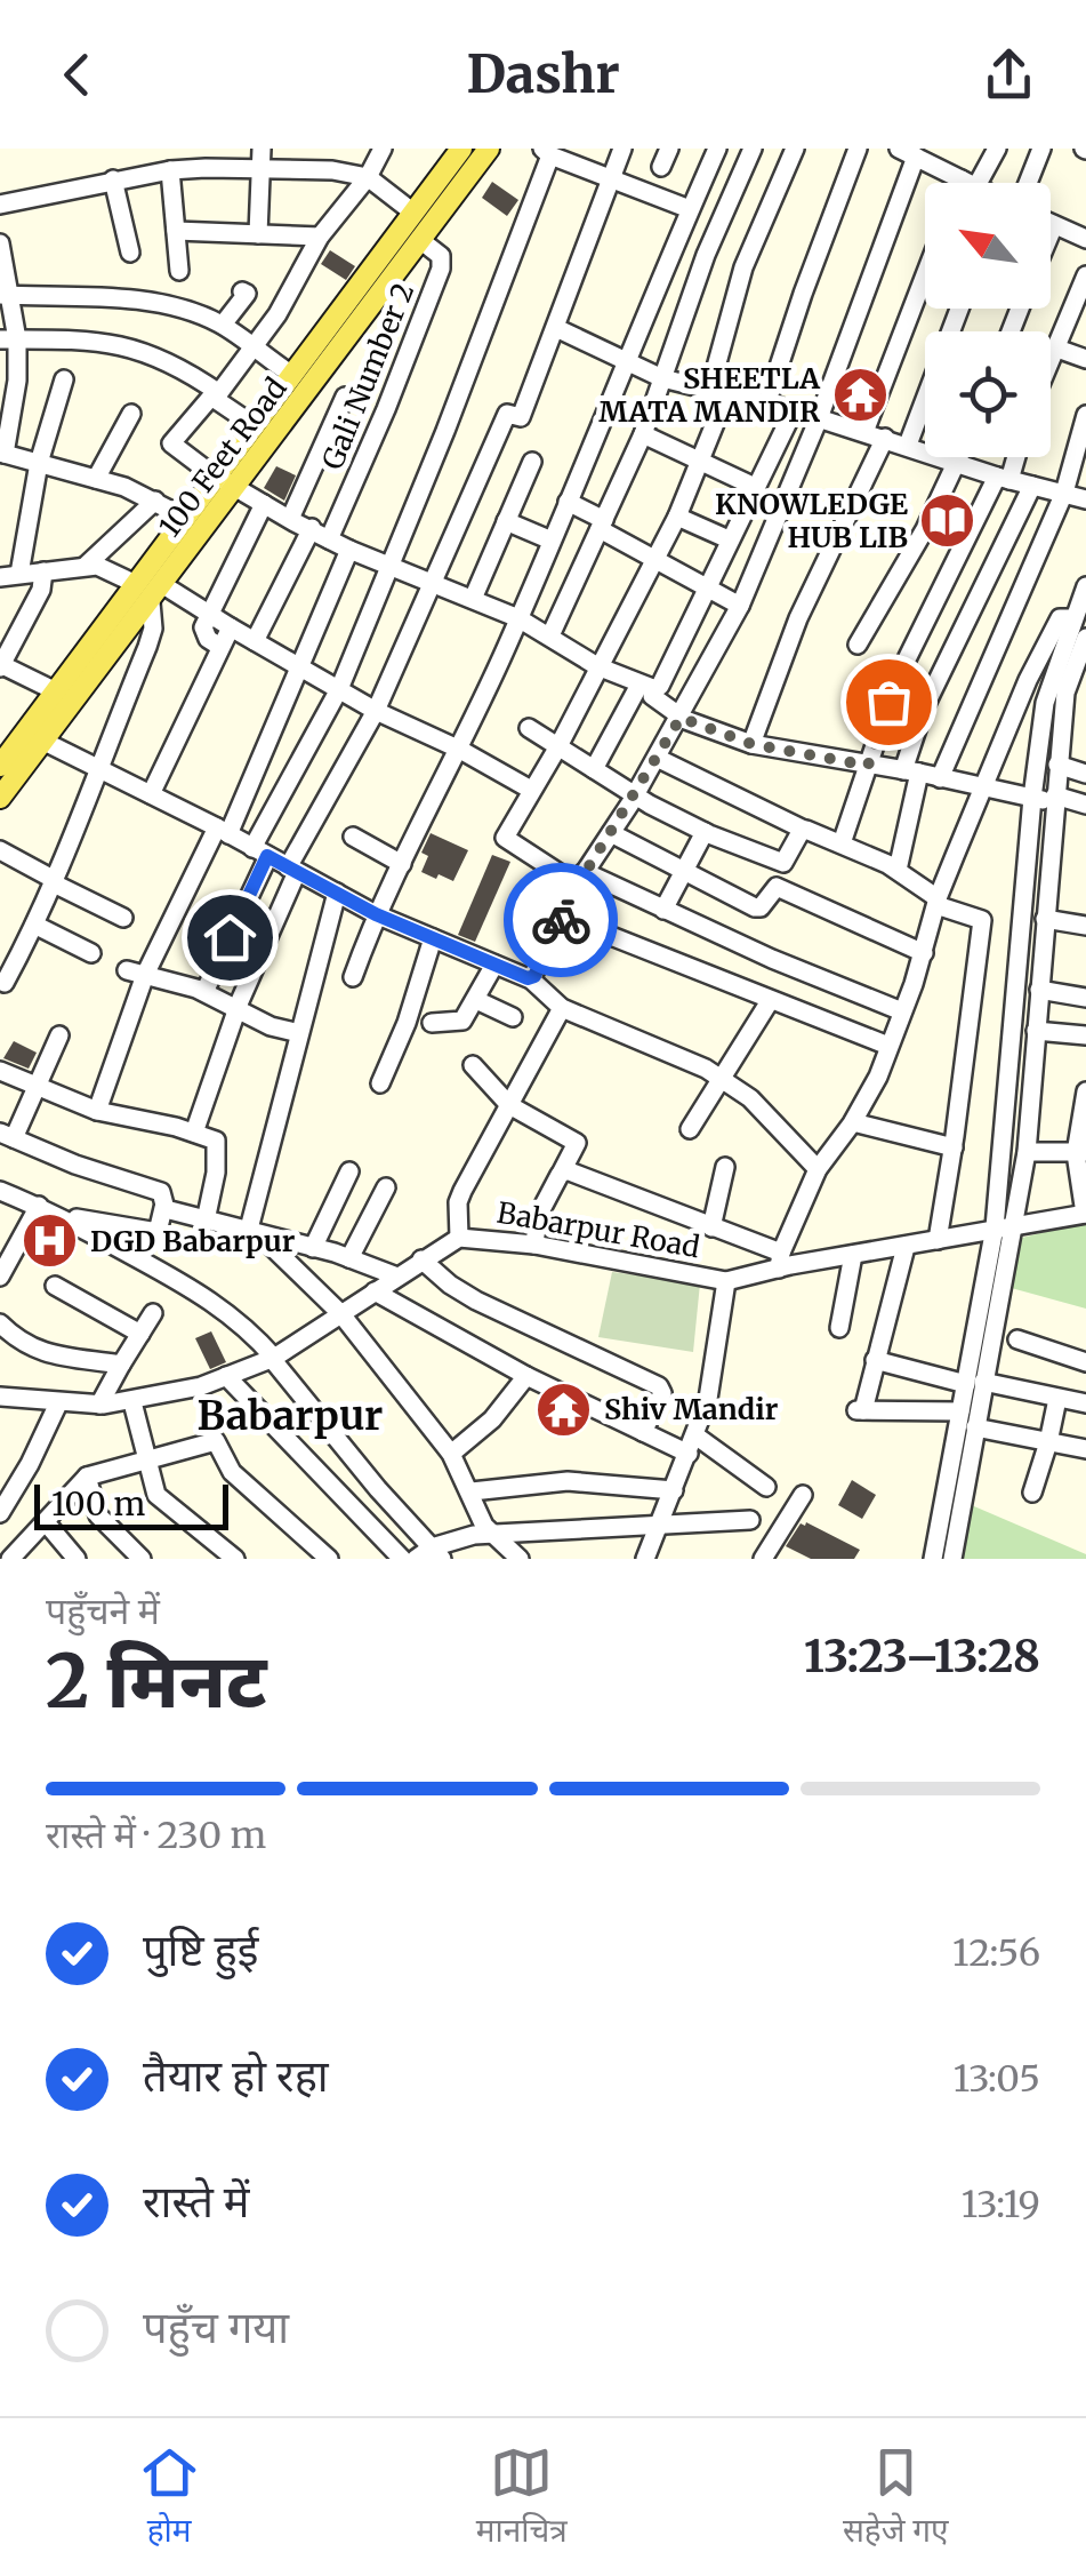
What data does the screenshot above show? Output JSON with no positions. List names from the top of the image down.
{
  "streets": {
    "main road": ["100 Feet Road"],
    "street": ["Gali Number 2", "Babarpur Road"]
  },
  "crossings": [
    ["Gali Number 2", "100 Feet Road"]
  ],
  "districts": ["Babarpur"],
  "places": {
    "temple": ["SHEETLA MATA MANDIR", "Shiv Mandir"],
    "library": ["KNOWLEDGE HUB LIB"],
    "hospital": ["DGD Babarpur"]
  },
  "scale_bar": "100 m",
  "north": "top left",
  "page": {
    "header": "Dashr",
    "scale": "100 m",
    "heading": ["2 मिनट", "पहुँचने में", "13:23–13:28"],
    "bar": "रास्ते में · 230 m",
    "list": [
      ["पुष्टि हुई", "12:56"],
      ["तैयार हो रहा", "13:05"],
      ["रास्ते में", "13:19"],
      "पहुँच गया"
    ],
    "tabs": ["होम", "मानचित्र", "सहेजे गए"]
  }
}
